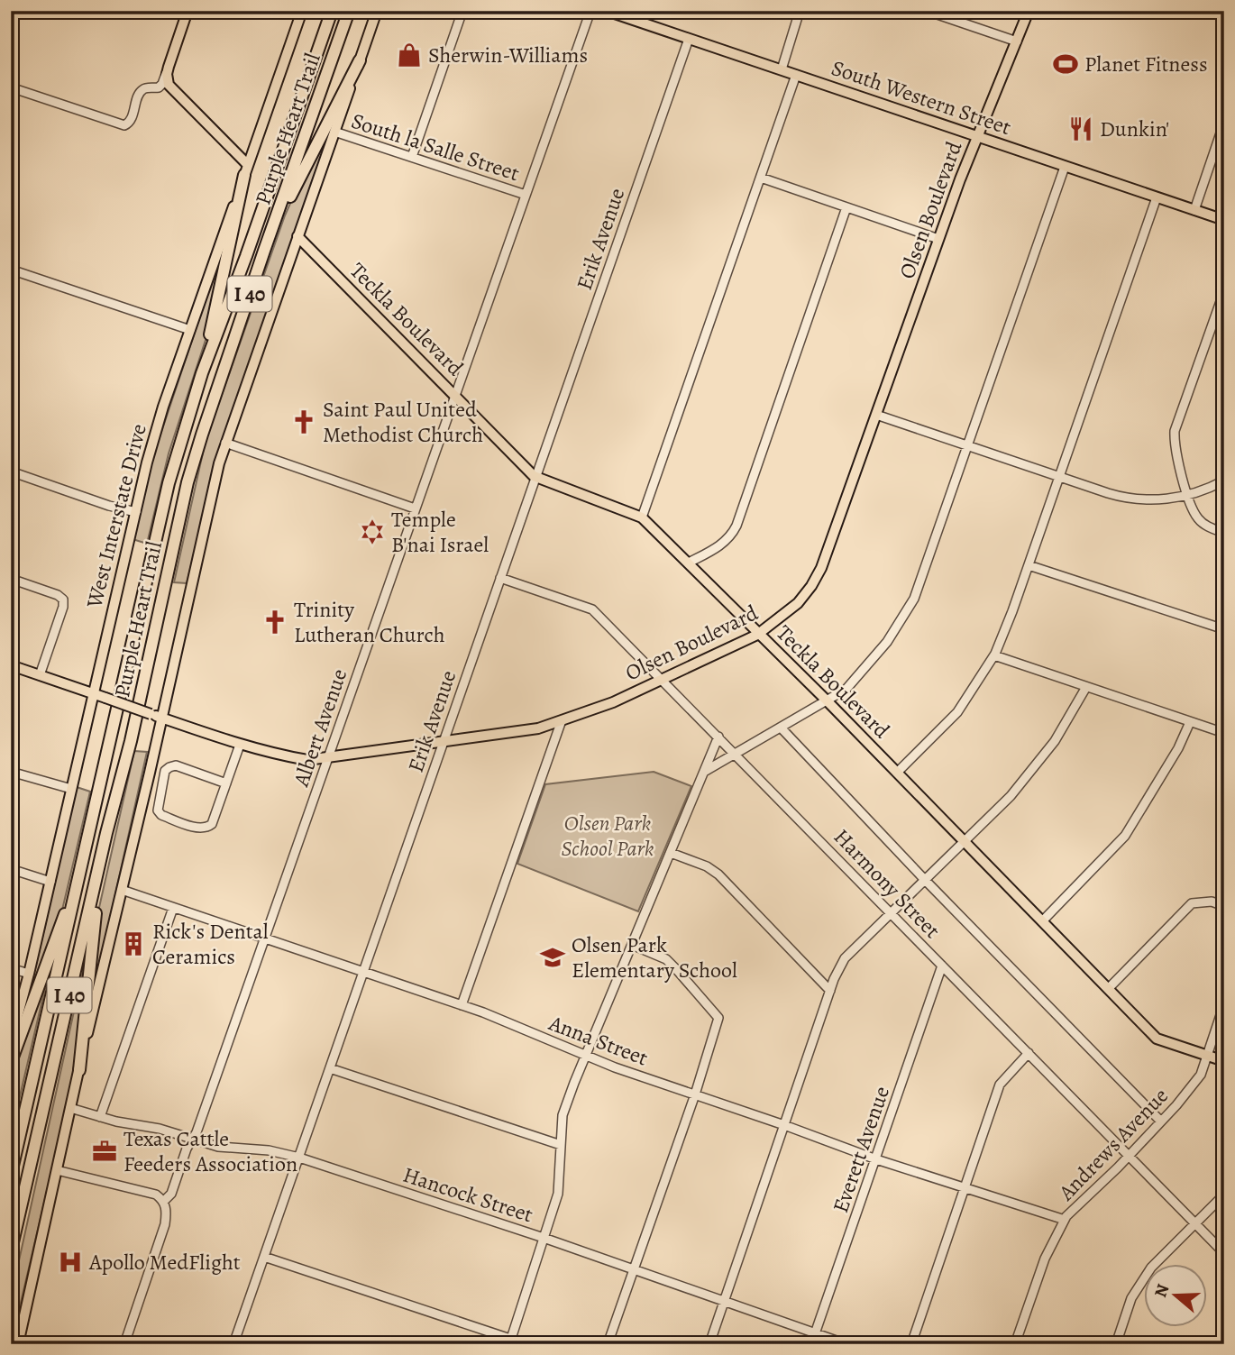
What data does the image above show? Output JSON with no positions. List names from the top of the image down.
{
  "streets": {
    "highway": ["Purple Heart Trail", "I 40"],
    "main road": [
      "South Western Street",
      "Olsen Boulevard",
      "Teckla Boulevard",
      "West Interstate Drive"
    ],
    "street": [
      "South la Salle Street",
      "Erik Avenue",
      "Albert Avenue",
      "Harmony Street",
      "Anna Street",
      "Andrews Avenue",
      "Everett Avenue",
      "Hancock Street"
    ]
  },
  "crossings": [
    ["South Western Street", "Olsen Boulevard"],
    ["South Western Street", "Erik Avenue"],
    ["South la Salle Street", "Albert Avenue"],
    ["Olsen Boulevard", "Erik Avenue"],
    ["Olsen Boulevard", "Teckla Boulevard"],
    ["Olsen Boulevard", "West Interstate Drive"],
    ["Olsen Boulevard", "Albert Avenue"],
    ["Olsen Boulevard", "Harmony Street"],
    ["Erik Avenue", "Teckla Boulevard"],
    ["Erik Avenue", "Harmony Street"],
    ["Erik Avenue", "Anna Street"],
    ["Erik Avenue", "Hancock Street"],
    ["Teckla Boulevard", "Albert Avenue"],
    ["Teckla Boulevard", "Andrews Avenue"],
    ["Albert Avenue", "Anna Street"],
    ["Albert Avenue", "Hancock Street"],
    ["Harmony Street", "Andrews Avenue"],
    ["Harmony Street", "Everett Avenue"],
    ["Anna Street", "Andrews Avenue"],
    ["Anna Street", "Everett Avenue"],
    ["Everett Avenue", "Hancock Street"]
  ],
  "parks": ["Olsen Park School Park"],
  "places": {
    "shop": ["Sherwin-Williams"],
    "sports": ["Planet Fitness"],
    "restaurant": ["Dunkin'"],
    "church": ["Saint Paul United Methodist Church", "Trinity Lutheran Church"],
    "synagogue": ["Temple B'nai Israel"],
    "building": ["Rick's Dental Ceramics"],
    "school or university": ["Olsen Park Elementary School"],
    "office": ["Texas Cattle Feeders Association"],
    "hospital": ["Apollo MedFlight"]
  },
  "north": "left"
}
